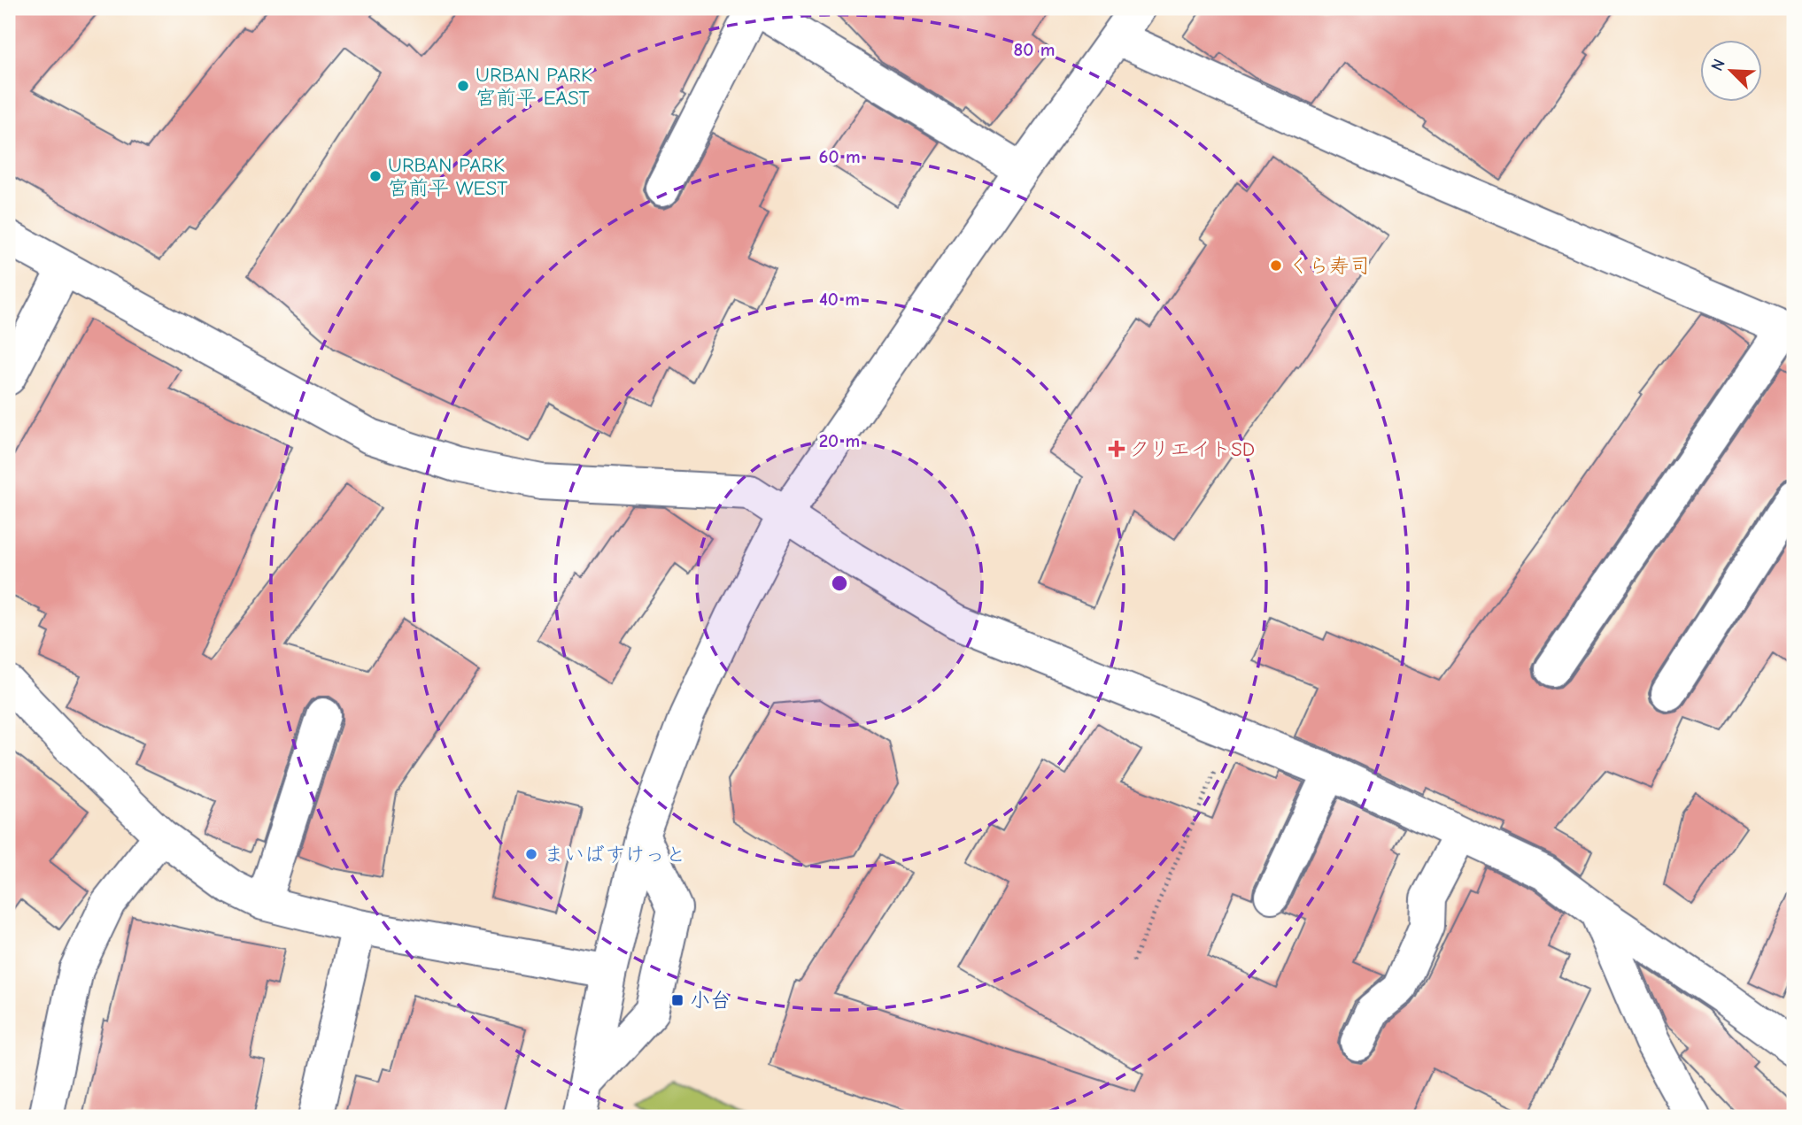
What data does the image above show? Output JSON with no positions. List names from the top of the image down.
{
  "places": {
    "other": [
      "URBAN PARK 宮前平 EAST",
      "URBAN PARK 宮前平 WEST",
      "くら寿司",
      "まいばすけっと"
    ],
    "health": ["クリエイトSD"],
    "transit": ["小台"]
  },
  "north": "top left",
  "rings": [
    "80 m",
    "60 m",
    "40 m",
    "20 m"
  ]
}
